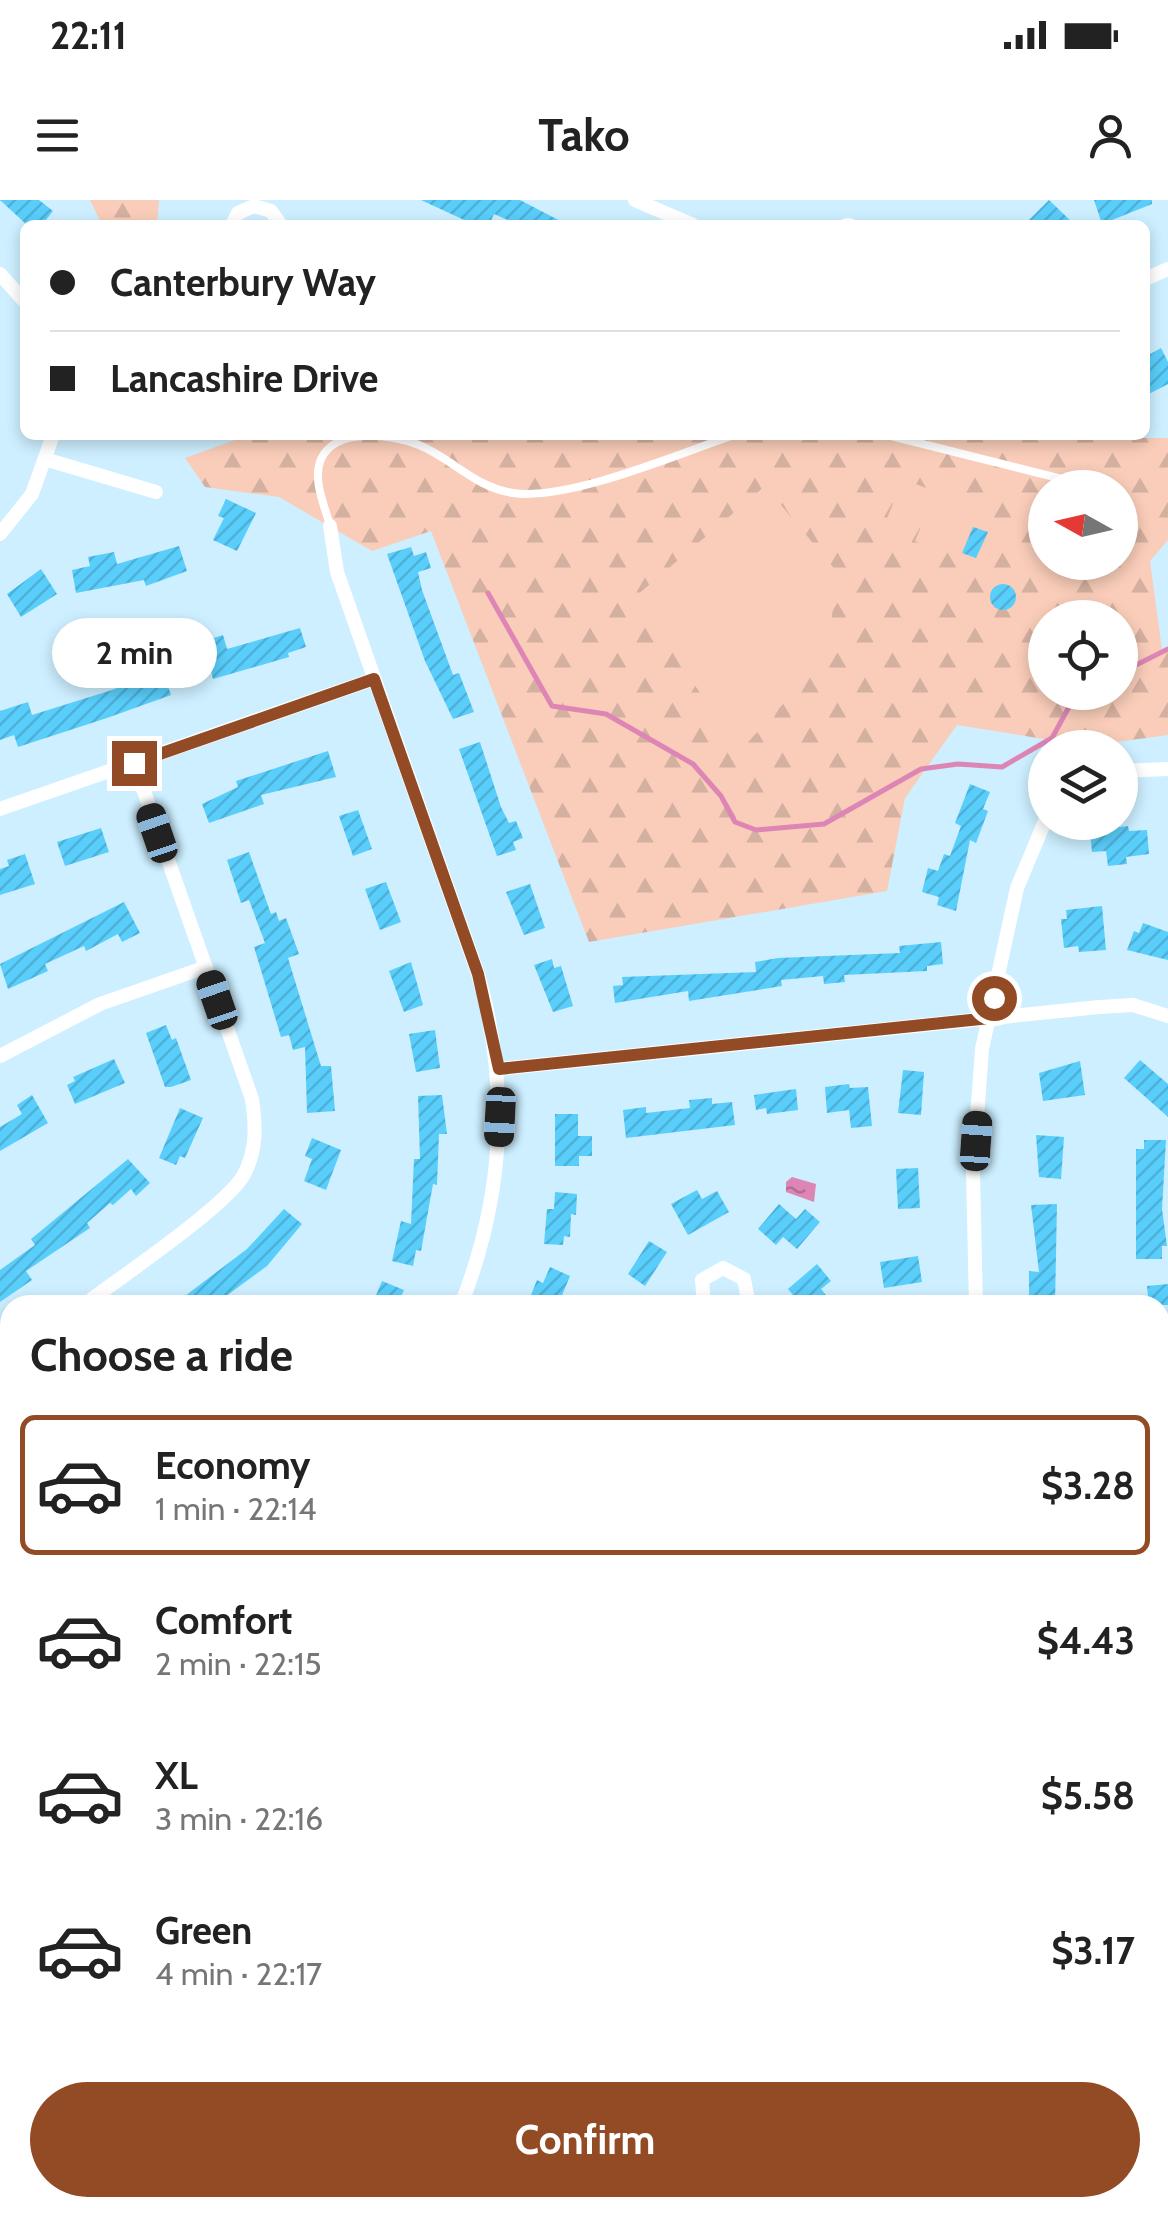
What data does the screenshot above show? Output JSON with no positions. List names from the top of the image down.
{
  "north": "left",
  "page": {
    "status": "22:11",
    "header": "Tako",
    "banner": ["Canterbury Way", "Lancashire Drive"],
    "bubble": "2 min",
    "heading": "Choose a ride",
    "list": [
      {
        "name": "Economy",
        "note": "1 min · 22:14",
        "value": "$3.28"
      },
      {
        "name": "Comfort",
        "note": "2 min · 22:15",
        "value": "$4.43"
      },
      {
        "name": "XL",
        "note": "3 min · 22:16",
        "value": "$5.58"
      },
      {
        "name": "Green",
        "note": "4 min · 22:17",
        "value": "$3.17"
      }
    ],
    "buttons": "Confirm"
  }
}
